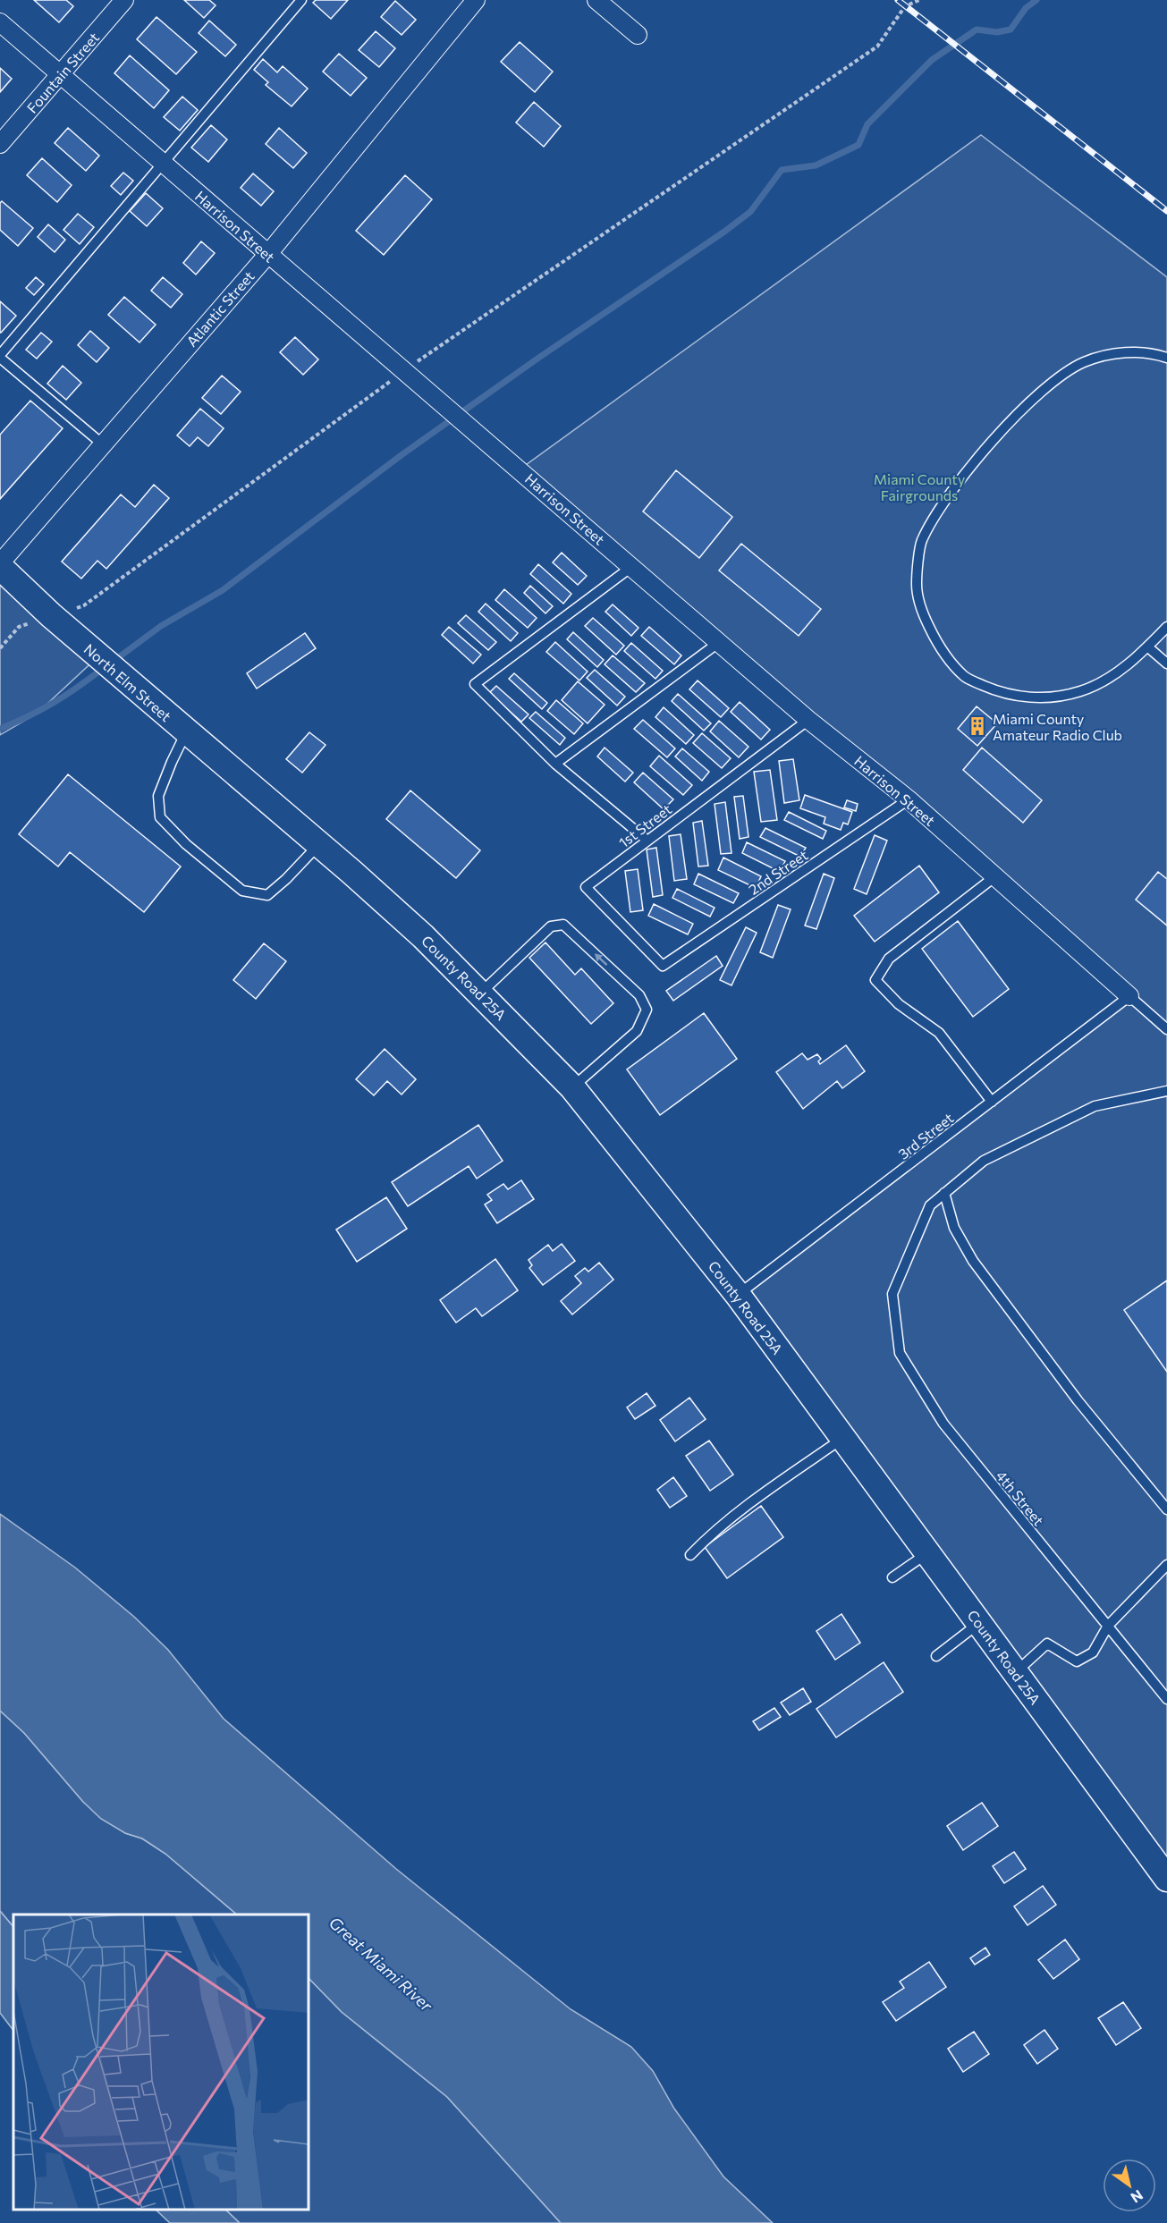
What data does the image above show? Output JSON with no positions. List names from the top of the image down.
{
  "streets": {
    "main road": ["North Elm Street", "County Road 25A"],
    "street": ["Fountain Street", "Harrison Street", "Atlantic Street"],
    "lane": [
      "1st Street",
      "2nd Street",
      "3rd Street",
      "4th Street"
    ]
  },
  "crossings": [
    ["Fountain Street", "Harrison Street"],
    ["Harrison Street", "Atlantic Street"],
    ["Harrison Street", "1st Street"],
    ["Harrison Street", "2nd Street"],
    ["Harrison Street", "3rd Street"],
    ["Atlantic Street", "North Elm Street"],
    ["North Elm Street", "County Road 25A"],
    ["1st Street", "2nd Street"],
    ["County Road 25A", "3rd Street"]
  ],
  "water": ["Great Miami River"],
  "parks": ["Miami County Fairgrounds"],
  "places": {
    "building": ["Miami County Amateur Radio Club"]
  },
  "north": "bottom right"
}
